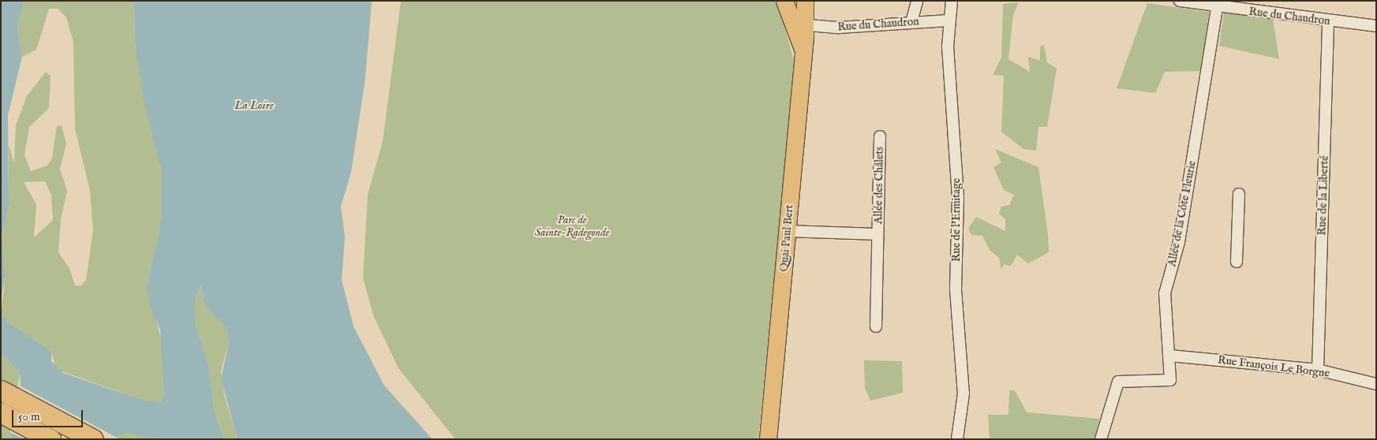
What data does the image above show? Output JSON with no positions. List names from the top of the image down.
{
  "streets": {
    "main road": ["Quai Paul Bert"],
    "street": [
      "Rue du Chaudron",
      "Allée des Châlets",
      "Rue de la Liberté",
      "Allée de la Côte Fleurie",
      "Rue de l'Ermitage",
      "Rue François Le Borgne"
    ]
  },
  "crossings": [
    ["Rue du Chaudron", "Rue de la Liberté"],
    ["Rue du Chaudron", "Allée de la Côte Fleurie"],
    ["Rue du Chaudron", "Rue de l'Ermitage"],
    ["Rue du Chaudron", "Quai Paul Bert"],
    ["Allée des Châlets", "Quai Paul Bert"],
    ["Rue de la Liberté", "Rue François Le Borgne"],
    ["Allée de la Côte Fleurie", "Rue François Le Borgne"]
  ],
  "water": ["La Loire"],
  "parks": ["Parc de Sainte-Radegonde"],
  "scale_bar": "50 m"
}
